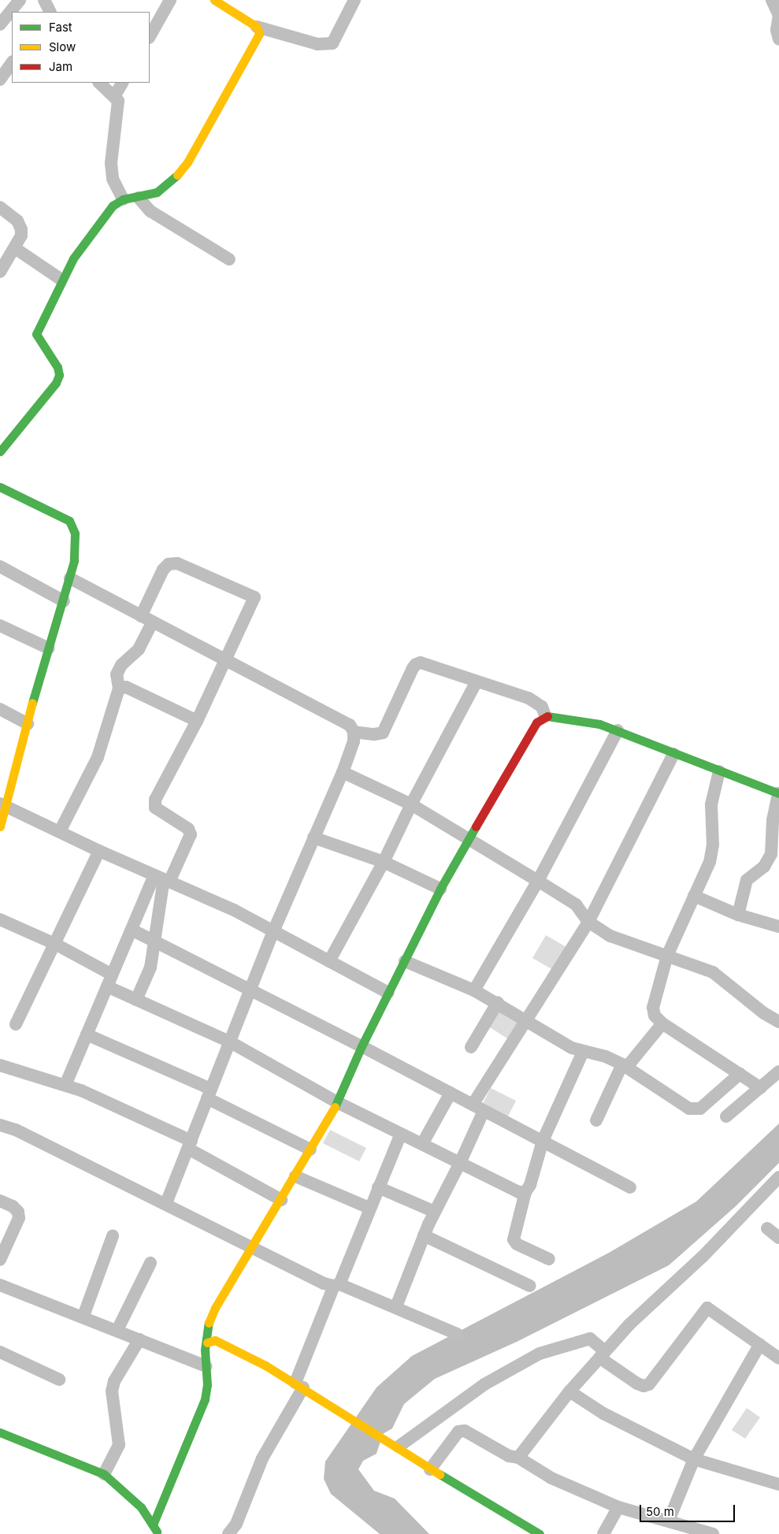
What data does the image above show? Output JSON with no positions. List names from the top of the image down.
{
  "legend": ["Fast", "Slow", "Jam"],
  "scale_bar": "50 m"
}
